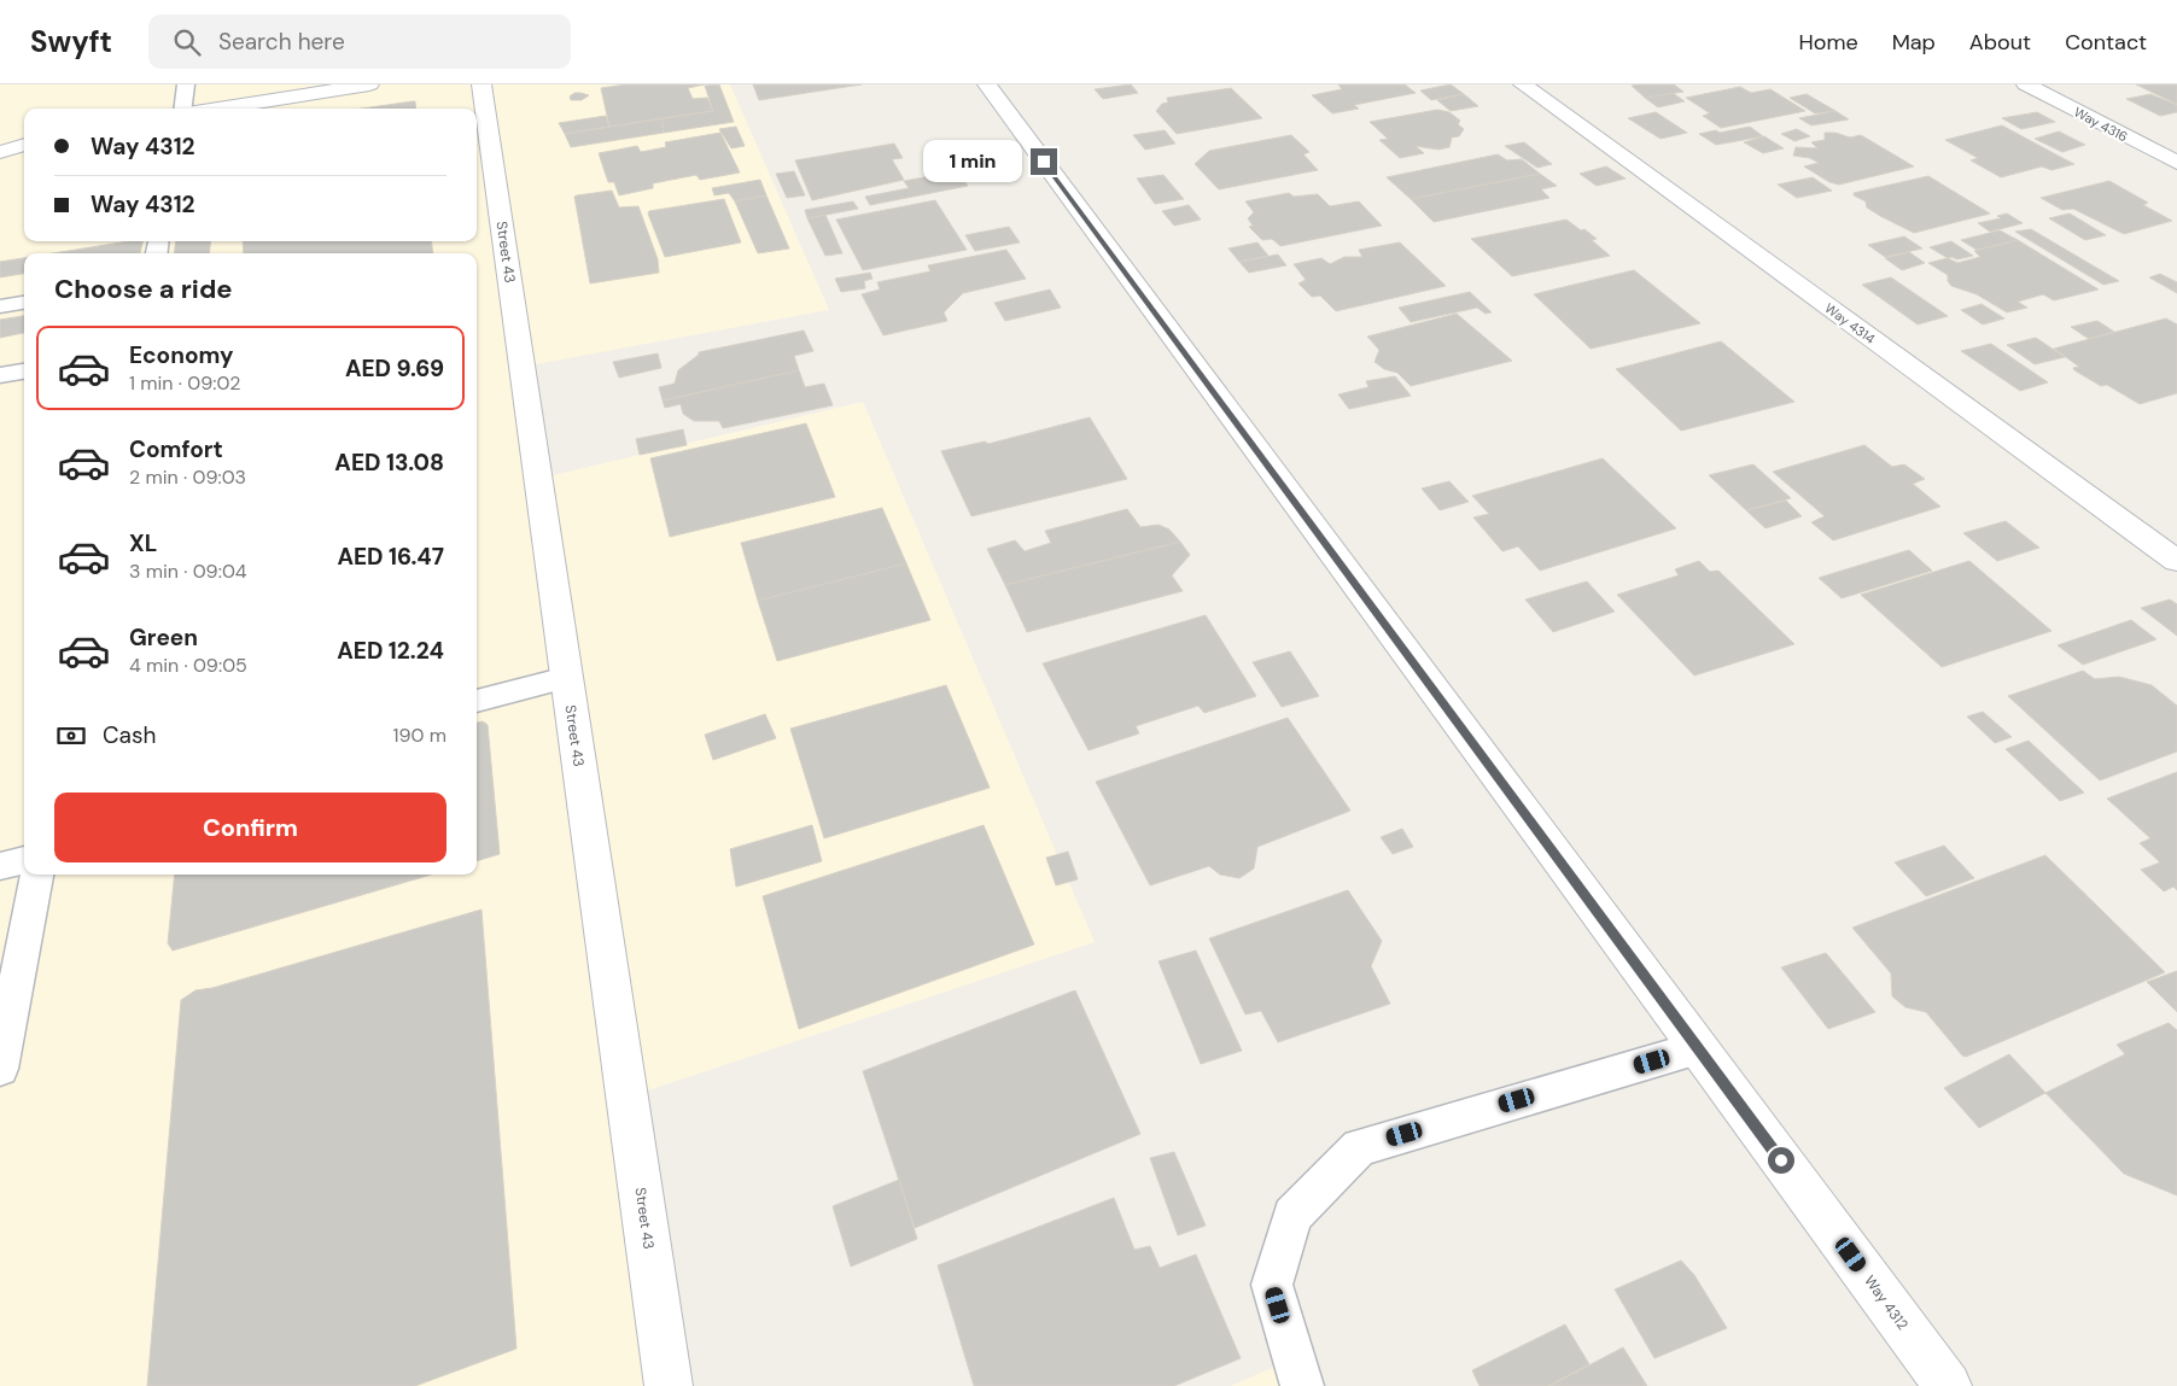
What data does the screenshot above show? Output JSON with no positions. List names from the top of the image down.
{
  "streets": {
    "street": [
      "Way 4316",
      "Street 43",
      "Way 4314",
      "Way 4312"
    ]
  },
  "page": {
    "header": "Swyft",
    "search": "Search here",
    "nav": [
      "Home",
      "Map",
      "About",
      "Contact"
    ],
    "banner": ["Way 4312", "Way 4312"],
    "bubble": "1 min",
    "heading": "Choose a ride",
    "list": [
      {
        "name": "Economy",
        "note": "1 min · 09:02",
        "value": "AED 9.69"
      },
      {
        "name": "Comfort",
        "note": "2 min · 09:03",
        "value": "AED 13.08"
      },
      {
        "name": "XL",
        "note": "3 min · 09:04",
        "value": "AED 16.47"
      },
      {
        "name": "Green",
        "note": "4 min · 09:05",
        "value": "AED 12.24"
      }
    ],
    "pay": ["Cash", "190 m"],
    "buttons": "Confirm"
  }
}
